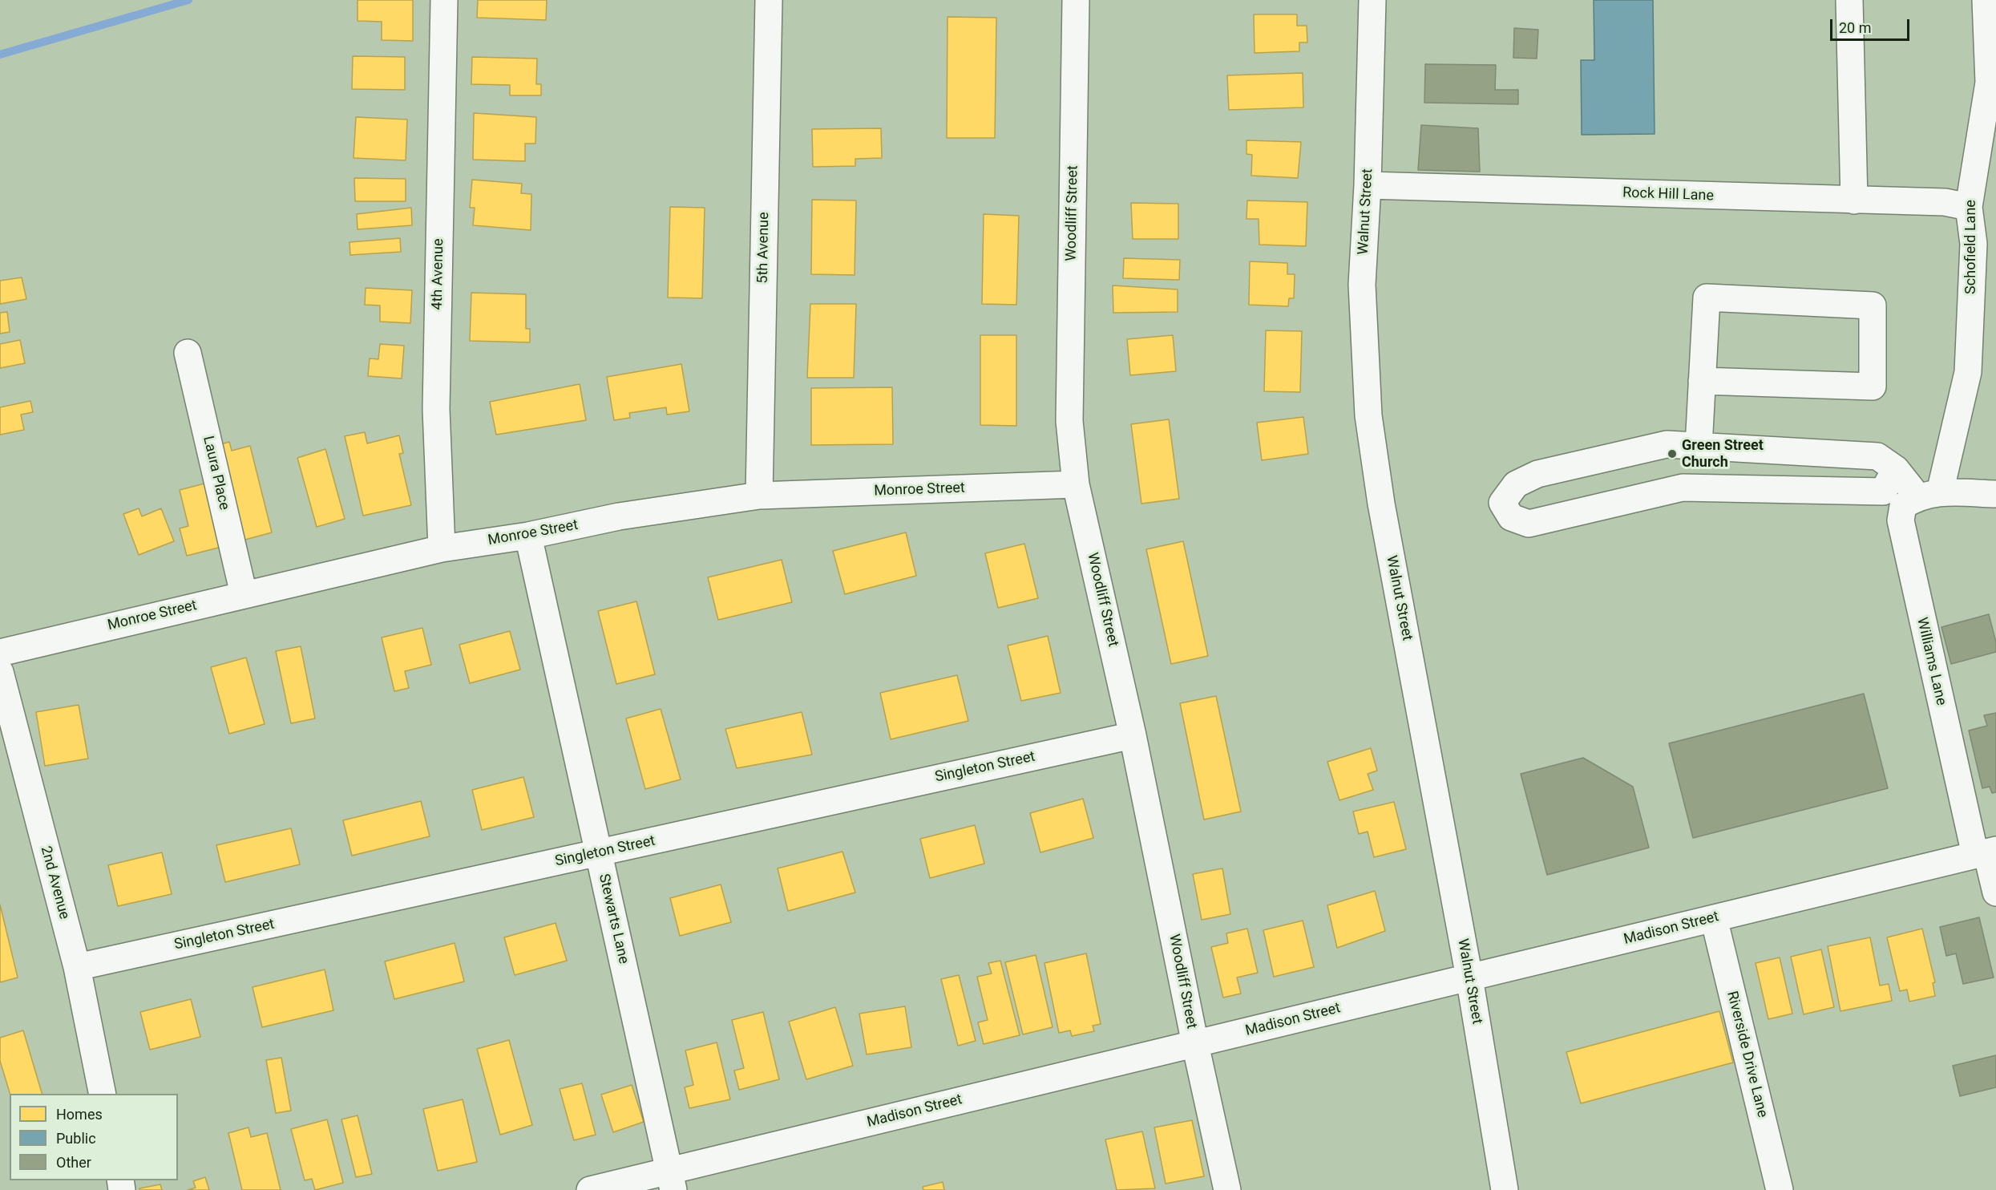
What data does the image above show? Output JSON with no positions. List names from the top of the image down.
{
  "streets": {
    "street": [
      "Rock Hill Lane",
      "Walnut Street",
      "Woodliff Street",
      "Schofield Lane",
      "5th Avenue",
      "4th Avenue",
      "Laura Place",
      "Monroe Street",
      "Williams Lane",
      "Singleton Street",
      "2nd Avenue",
      "Stewarts Lane",
      "Madison Street",
      "Riverside Drive Lane"
    ]
  },
  "crossings": [
    ["Rock Hill Lane", "Walnut Street"],
    ["Rock Hill Lane", "Schofield Lane"],
    ["Walnut Street", "Madison Street"],
    ["Woodliff Street", "Monroe Street"],
    ["Woodliff Street", "Singleton Street"],
    ["Woodliff Street", "Madison Street"],
    ["Schofield Lane", "Williams Lane"],
    ["5th Avenue", "Monroe Street"],
    ["4th Avenue", "Monroe Street"],
    ["Laura Place", "Monroe Street"],
    ["Monroe Street", "Stewarts Lane"],
    ["Williams Lane", "Madison Street"],
    ["Singleton Street", "2nd Avenue"],
    ["Singleton Street", "Stewarts Lane"],
    ["Stewarts Lane", "Madison Street"],
    ["Madison Street", "Riverside Drive Lane"]
  ],
  "places": ["Green Street Church"],
  "legend": ["Homes", "Public", "Other"],
  "scale_bar": "20 m"
}
